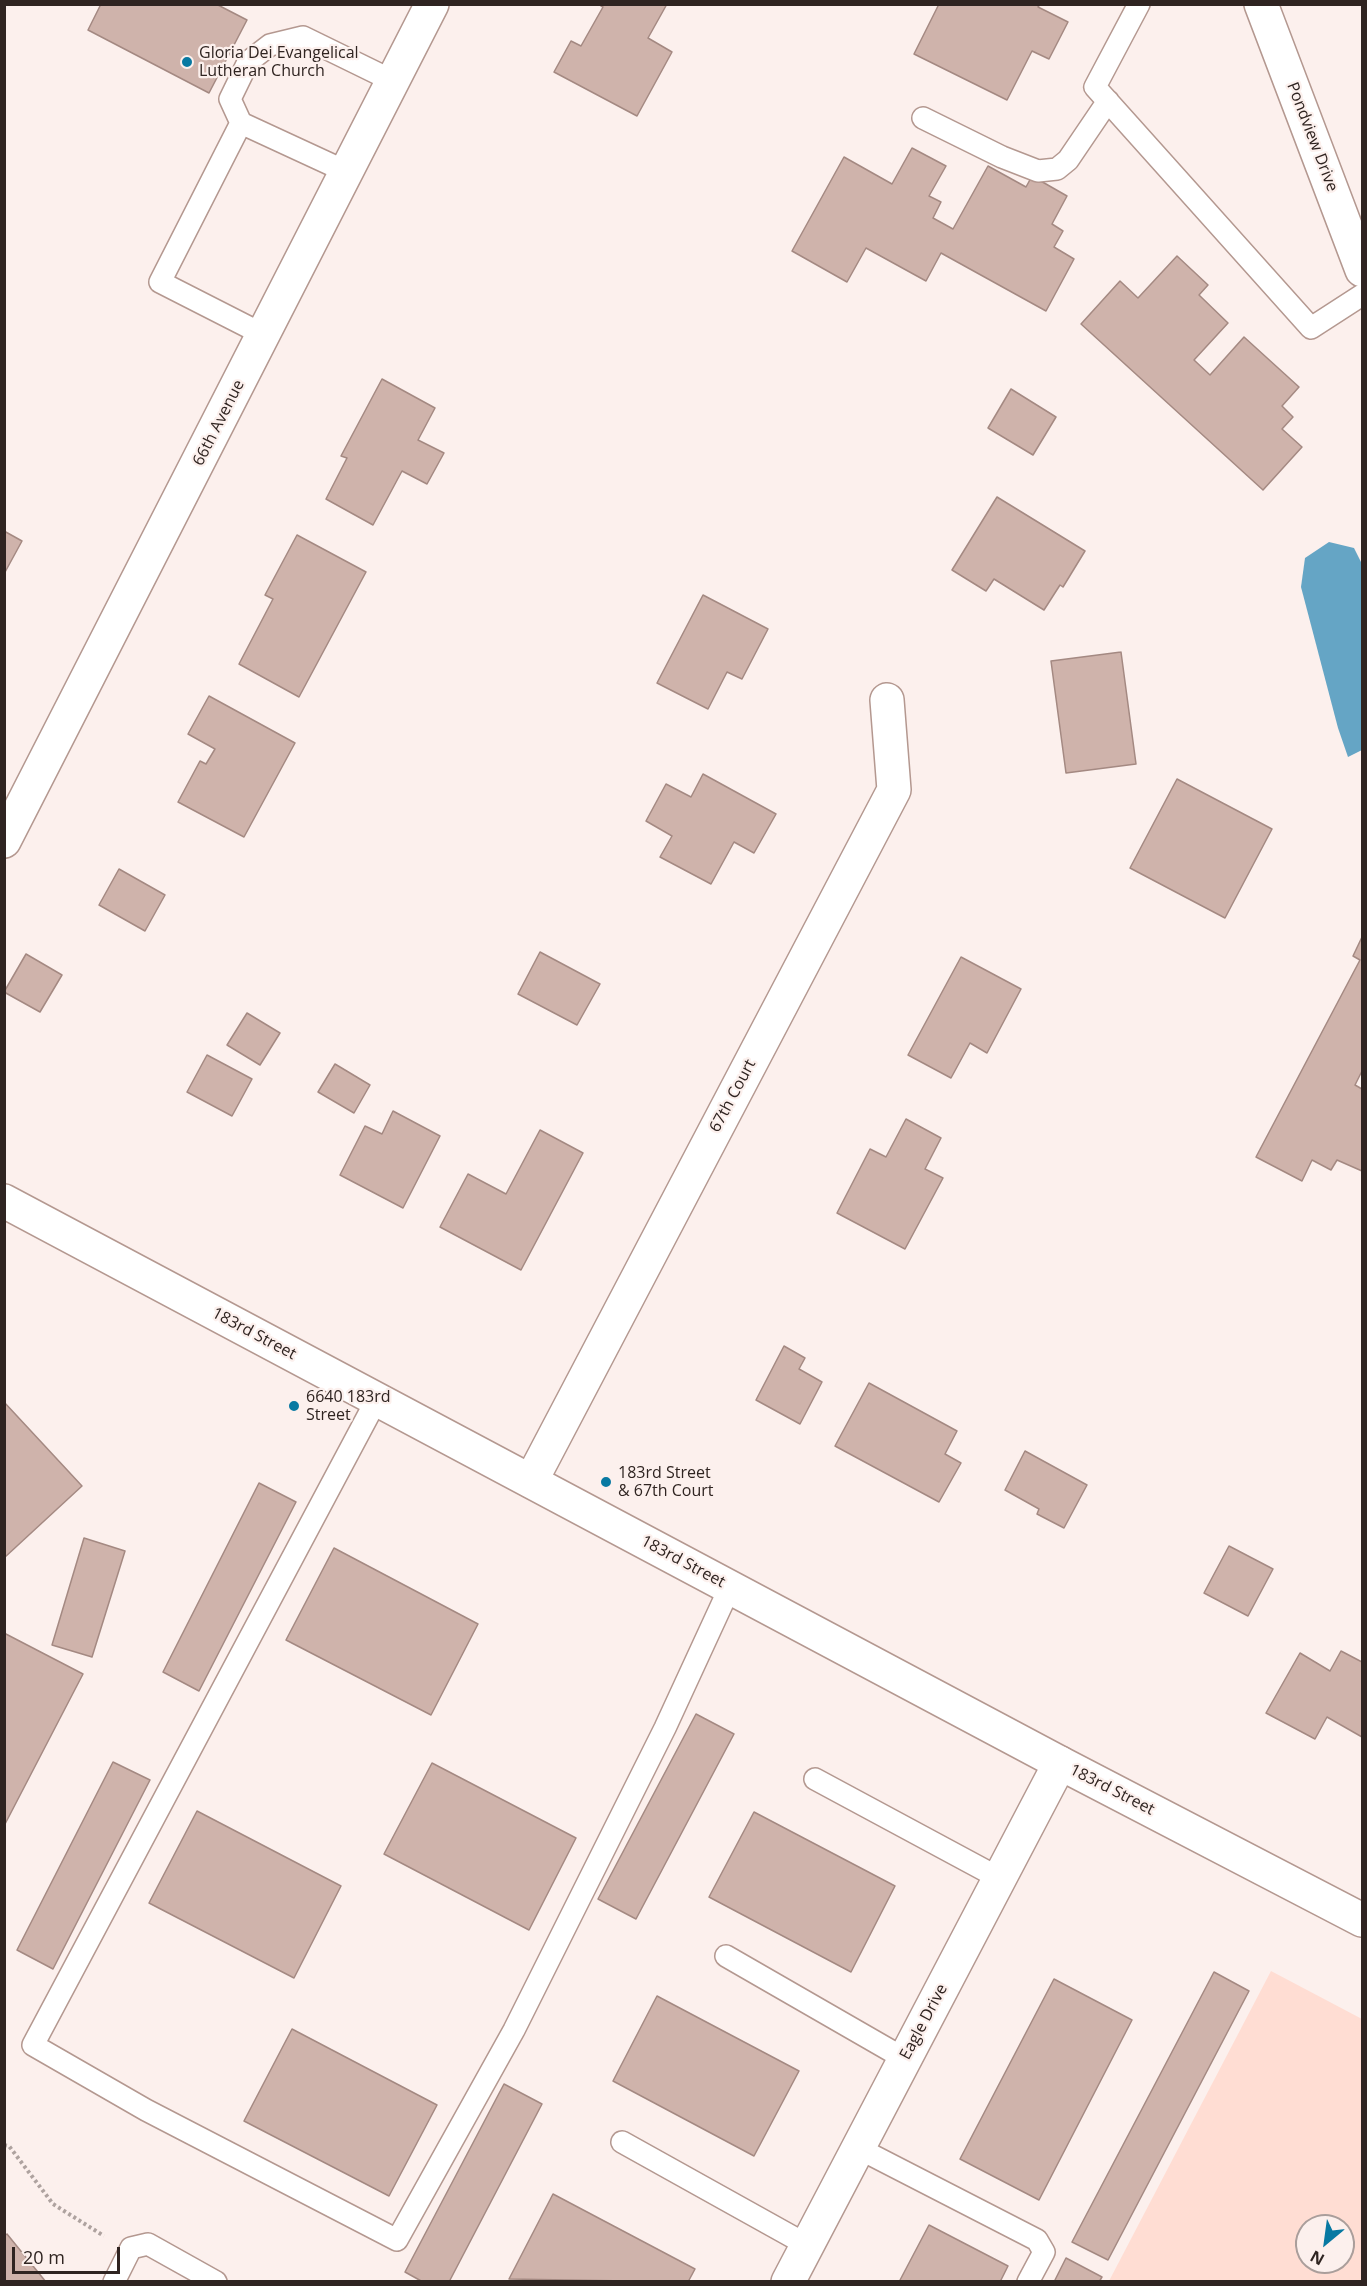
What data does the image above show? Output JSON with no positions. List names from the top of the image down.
{
  "streets": {
    "street": [
      "Pondview Drive",
      "66th Avenue",
      "67th Court",
      "183rd Street",
      "Eagle Drive"
    ]
  },
  "crossings": [
    ["67th Court", "183rd Street"],
    ["183rd Street", "Eagle Drive"]
  ],
  "places": ["Gloria Dei Evangelical Lutheran Church", "6640 183rd Street", "183rd Street & 67th Court"],
  "scale_bar": "20 m",
  "north": "bottom left"
}
